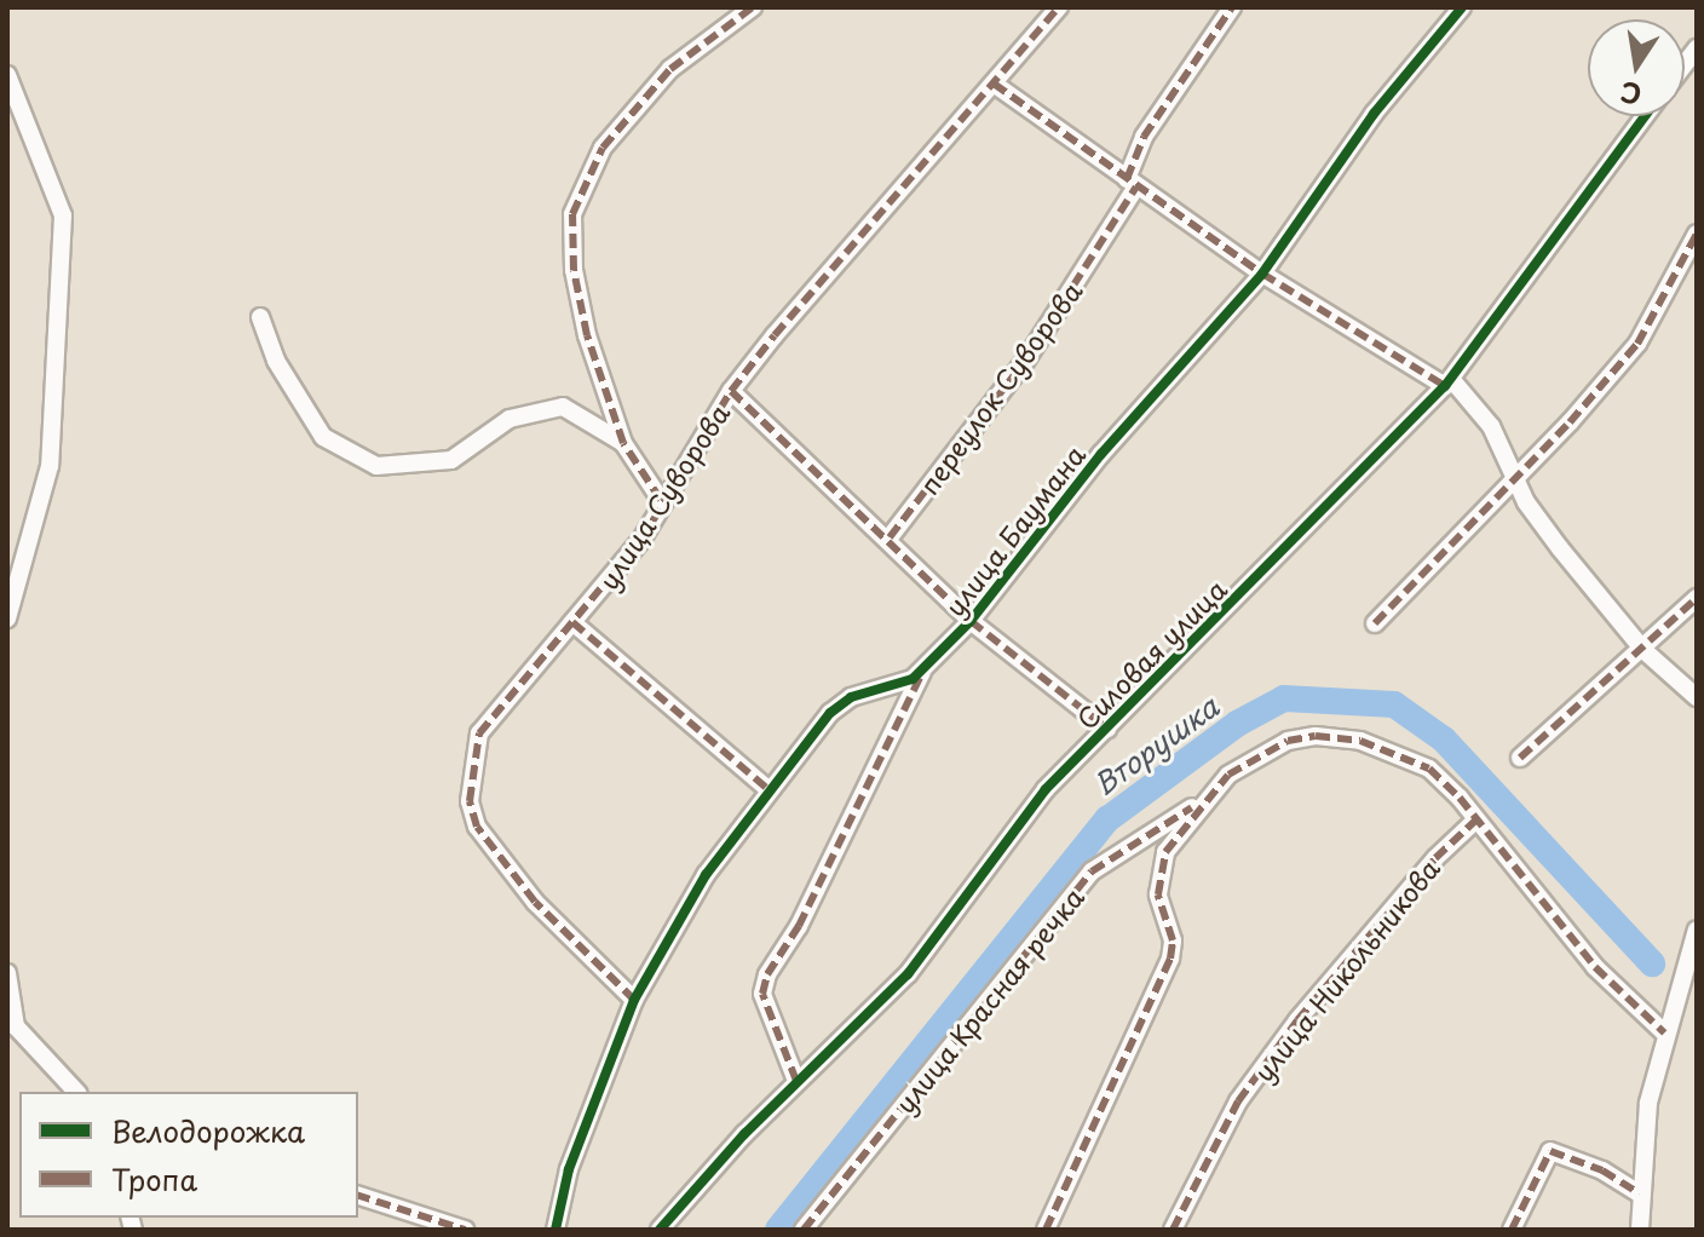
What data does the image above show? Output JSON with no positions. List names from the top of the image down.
{
  "streets": {
    "street": [
      "переулок Суворова",
      "улица Суворова",
      "улица Баумана",
      "Силовая улица",
      "улица Никольникова",
      "улица Красная речка"
    ]
  },
  "crossings": [
    ["улица Суворова", "улица Баумана"],
    ["улица Баумана", "Силовая улица"]
  ],
  "water": ["Вторушка"],
  "legend": ["Велодорожка", "Тропа"],
  "north": "bottom"
}
